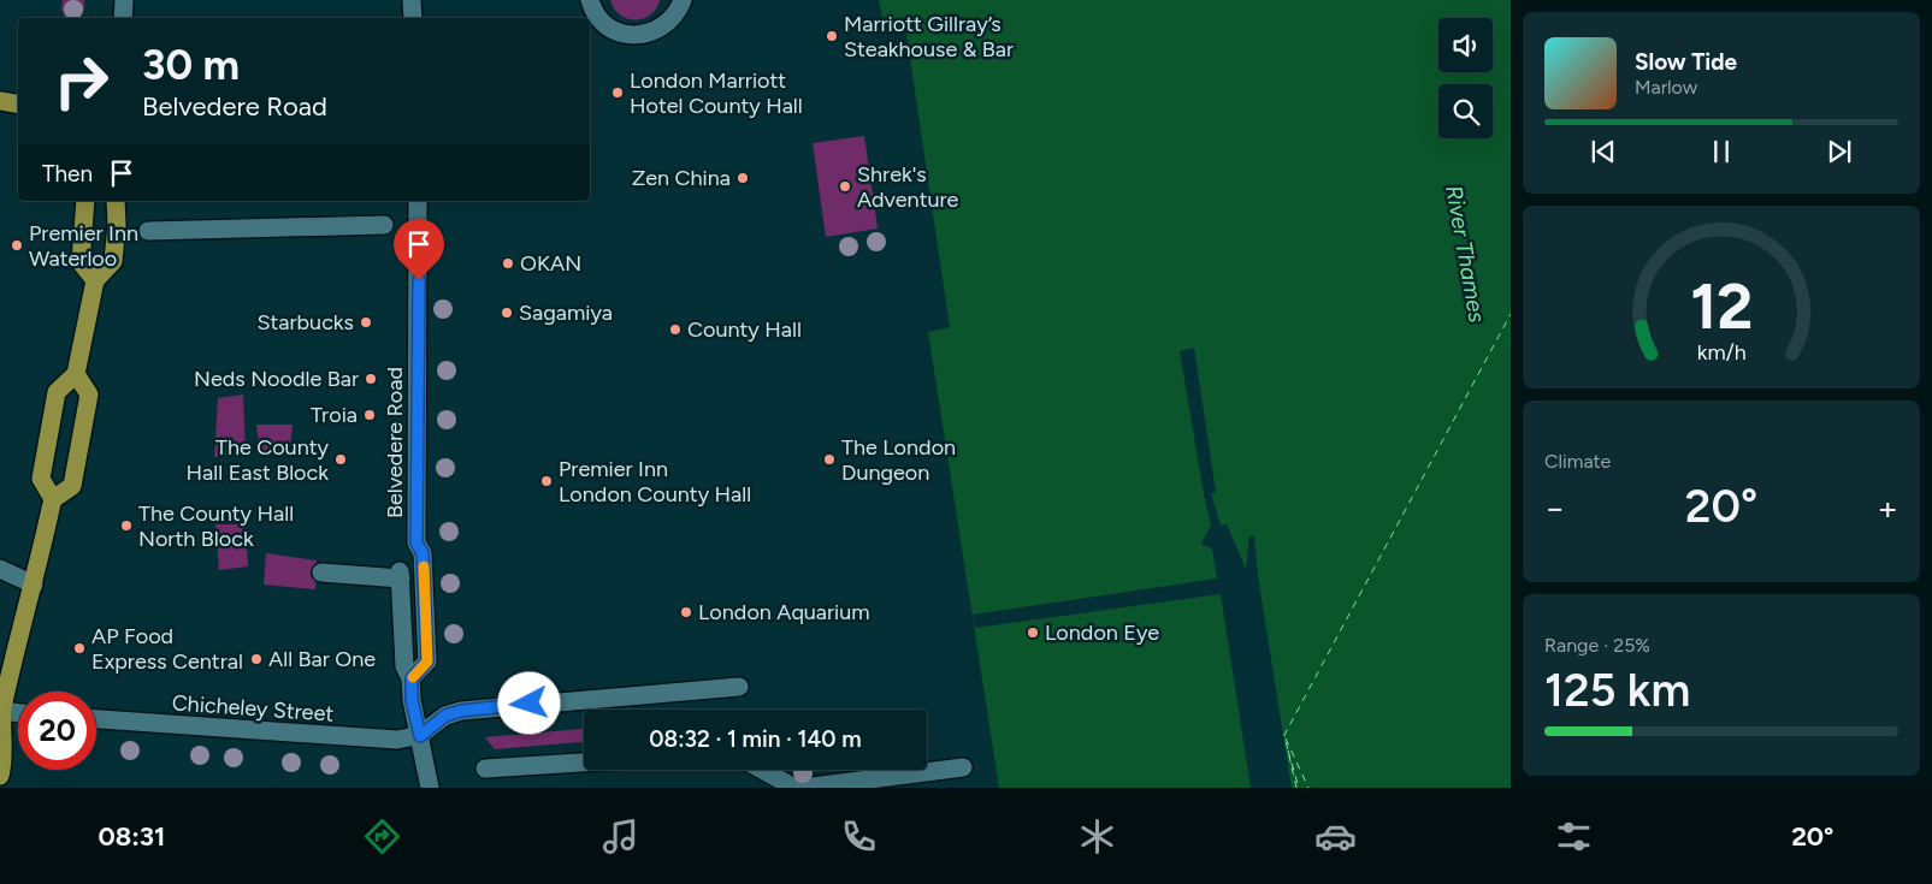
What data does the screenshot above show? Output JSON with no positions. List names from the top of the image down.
{
  "streets": {
    "street": ["Belvedere Road", "Chicheley Street"]
  },
  "water": ["River Thames"],
  "places": [
    "Marriott Gillray’s Steakhouse & Bar",
    "London Marriott Hotel County Hall",
    "Zen China",
    "Shrek's Adventure",
    "Premier Inn Waterloo",
    "OKAN",
    "Sagamiya",
    "Starbucks",
    "County Hall",
    "Neds Noodle Bar",
    "Troia",
    "The County Hall East Block",
    "The London Dungeon",
    "Premier Inn London County Hall",
    "The County Hall North Block",
    "London Aquarium",
    "London Eye",
    "AP Food Express Central",
    "All Bar One"
  ],
  "page": {
    "turn": ["30 m", "Belvedere Road"],
    "song": ["Slow Tide", "Marlow"],
    "then": "Then",
    "tile": [
      "Climate",
      ["Range · 25%", "125 km"]
    ],
    "heat": ["−", "20°", "+"],
    "limit": "20",
    "trip": "08:32 · 1 min · 140 m",
    "tabs": ["08:31", "20°"],
    "gauge": ["12", "km/h"]
  }
}
